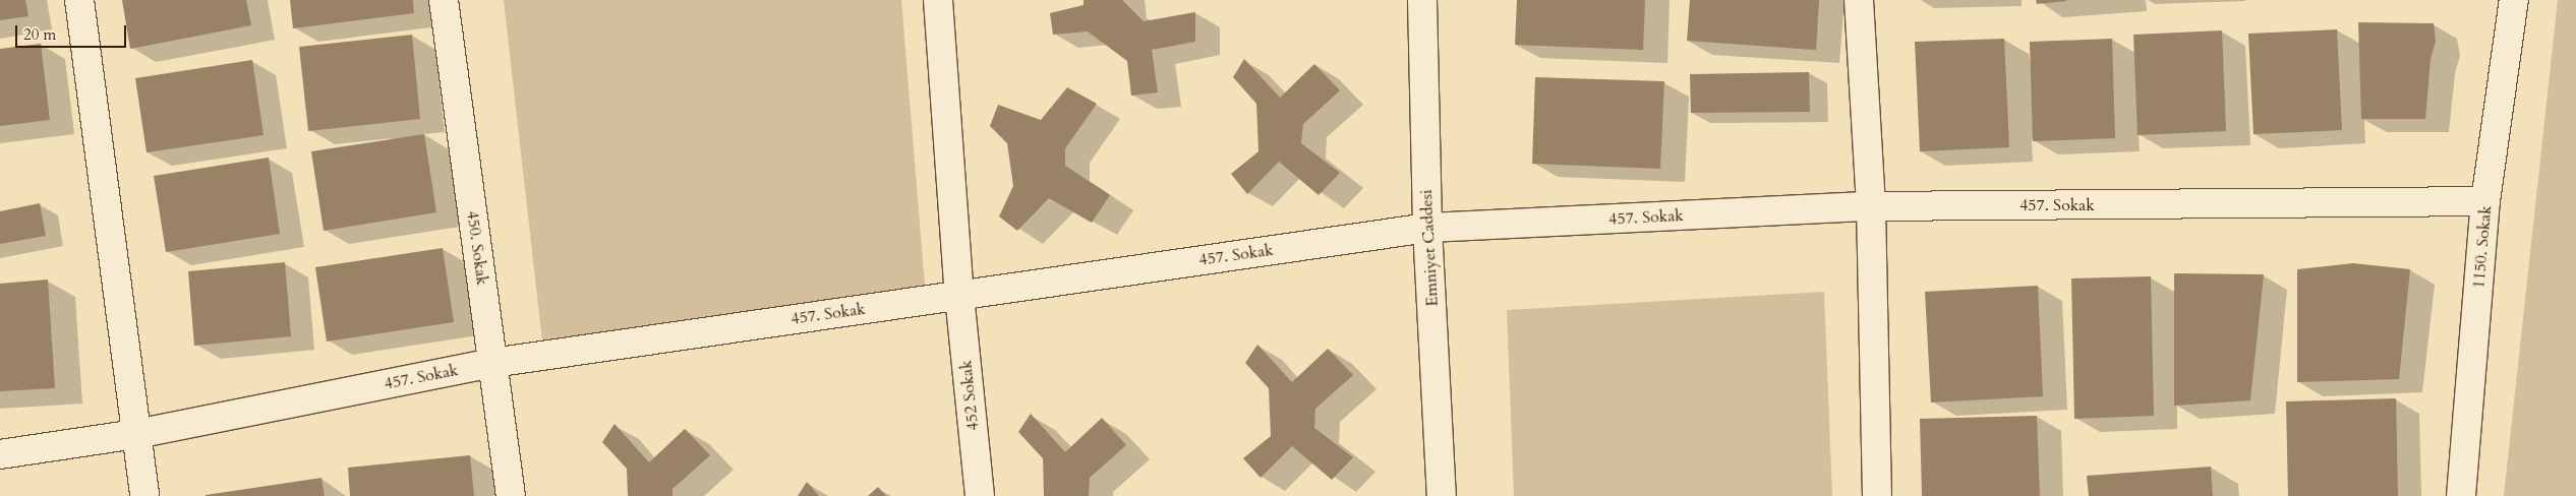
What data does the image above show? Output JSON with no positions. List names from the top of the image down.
{
  "streets": {
    "street": [
      "457. Sokak",
      "1150. Sokak",
      "450. Sokak",
      "Emniyet Caddesi",
      "452 Sokak"
    ]
  },
  "crossings": [
    ["457. Sokak", "1150. Sokak"],
    ["457. Sokak", "450. Sokak"],
    ["457. Sokak", "Emniyet Caddesi"],
    ["457. Sokak", "452 Sokak"]
  ],
  "scale_bar": "20 m"
}
